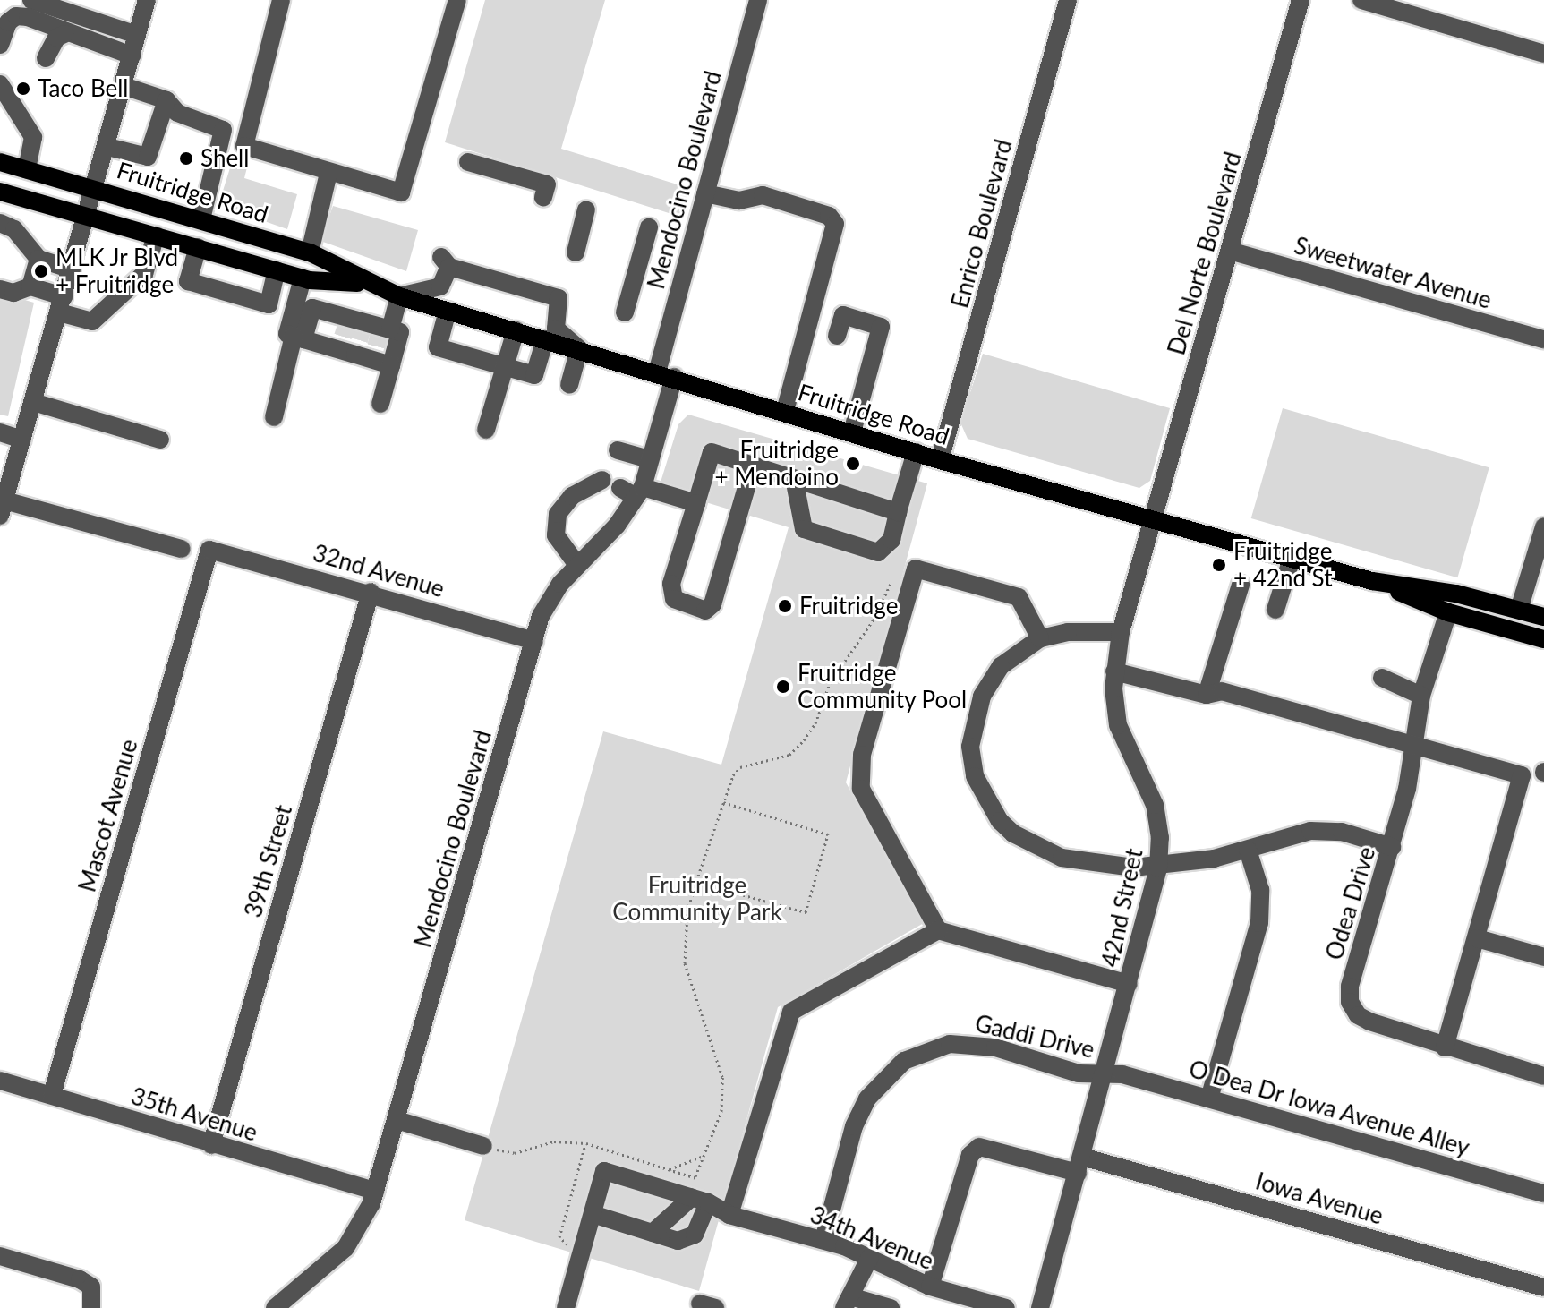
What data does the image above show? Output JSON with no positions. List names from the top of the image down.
{
  "streets": {
    "main road": ["Fruitridge Road"],
    "street": [
      "Mendocino Boulevard",
      "Enrico Boulevard",
      "Del Norte Boulevard",
      "Sweetwater Avenue",
      "32nd Avenue",
      "Mascot Avenue",
      "39th Street",
      "Odea Drive",
      "42nd Street",
      "Gaddi Drive",
      "O Dea Dr Iowa Avenue Alley",
      "35th Avenue",
      "Iowa Avenue",
      "34th Avenue"
    ]
  },
  "crossings": [
    ["Mendocino Boulevard", "Fruitridge Road"],
    ["Mendocino Boulevard", "32nd Avenue"],
    ["Mendocino Boulevard", "35th Avenue"],
    ["Fruitridge Road", "Enrico Boulevard"],
    ["Fruitridge Road", "Del Norte Boulevard"],
    ["Fruitridge Road", "Odea Drive"],
    ["Fruitridge Road", "42nd Street"],
    ["Del Norte Boulevard", "Sweetwater Avenue"],
    ["Del Norte Boulevard", "42nd Street"],
    ["32nd Avenue", "Mascot Avenue"],
    ["32nd Avenue", "39th Street"],
    ["Mascot Avenue", "35th Avenue"],
    ["39th Street", "35th Avenue"],
    ["42nd Street", "Gaddi Drive"],
    ["42nd Street", "O Dea Dr Iowa Avenue Alley"],
    ["42nd Street", "Iowa Avenue"],
    ["Gaddi Drive", "O Dea Dr Iowa Avenue Alley"],
    ["Gaddi Drive", "34th Avenue"],
    ["Iowa Avenue", "34th Avenue"]
  ],
  "parks": ["Fruitridge Community Park"],
  "places": [
    "Taco Bell",
    "Shell",
    "MLK Jr Blvd + Fruitridge",
    "Fruitridge + Mendoino",
    "Fruitridge + 42nd St",
    "Fruitridge",
    "Fruitridge Community Pool"
  ]
}
